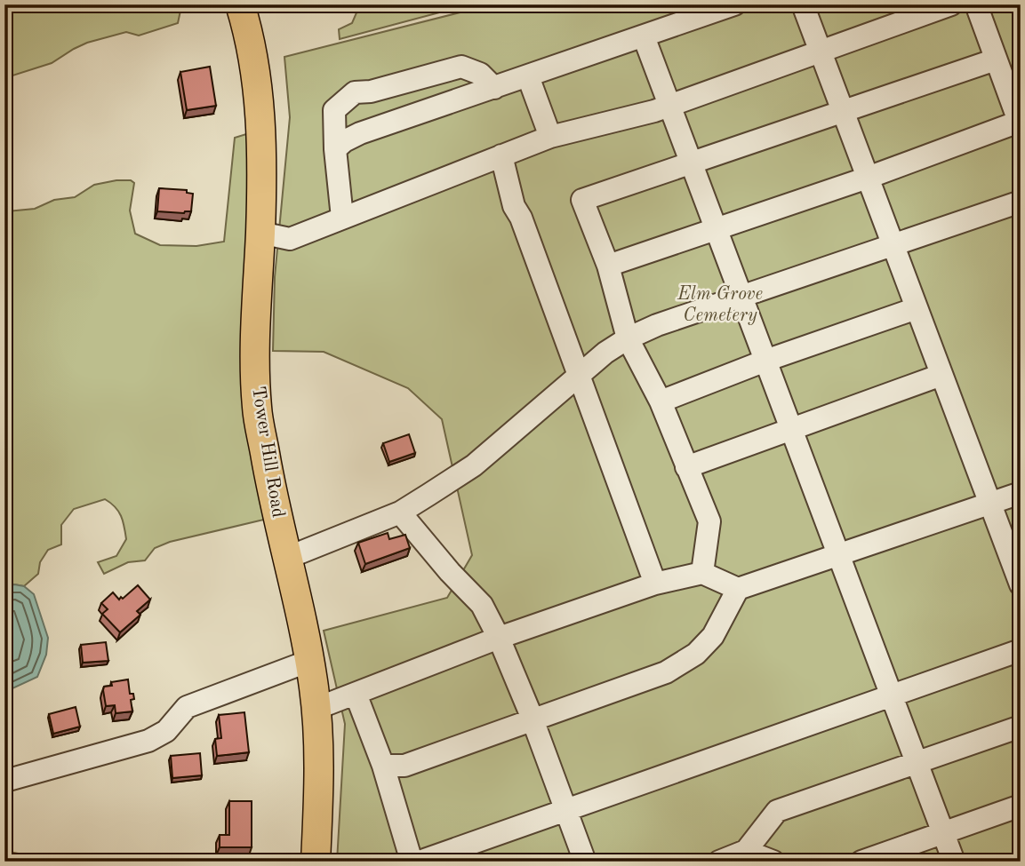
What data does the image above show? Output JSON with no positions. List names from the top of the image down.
{
  "streets": {
    "main road": ["Tower Hill Road"]
  },
  "parks": ["Elm Grove Cemetery"]
}
